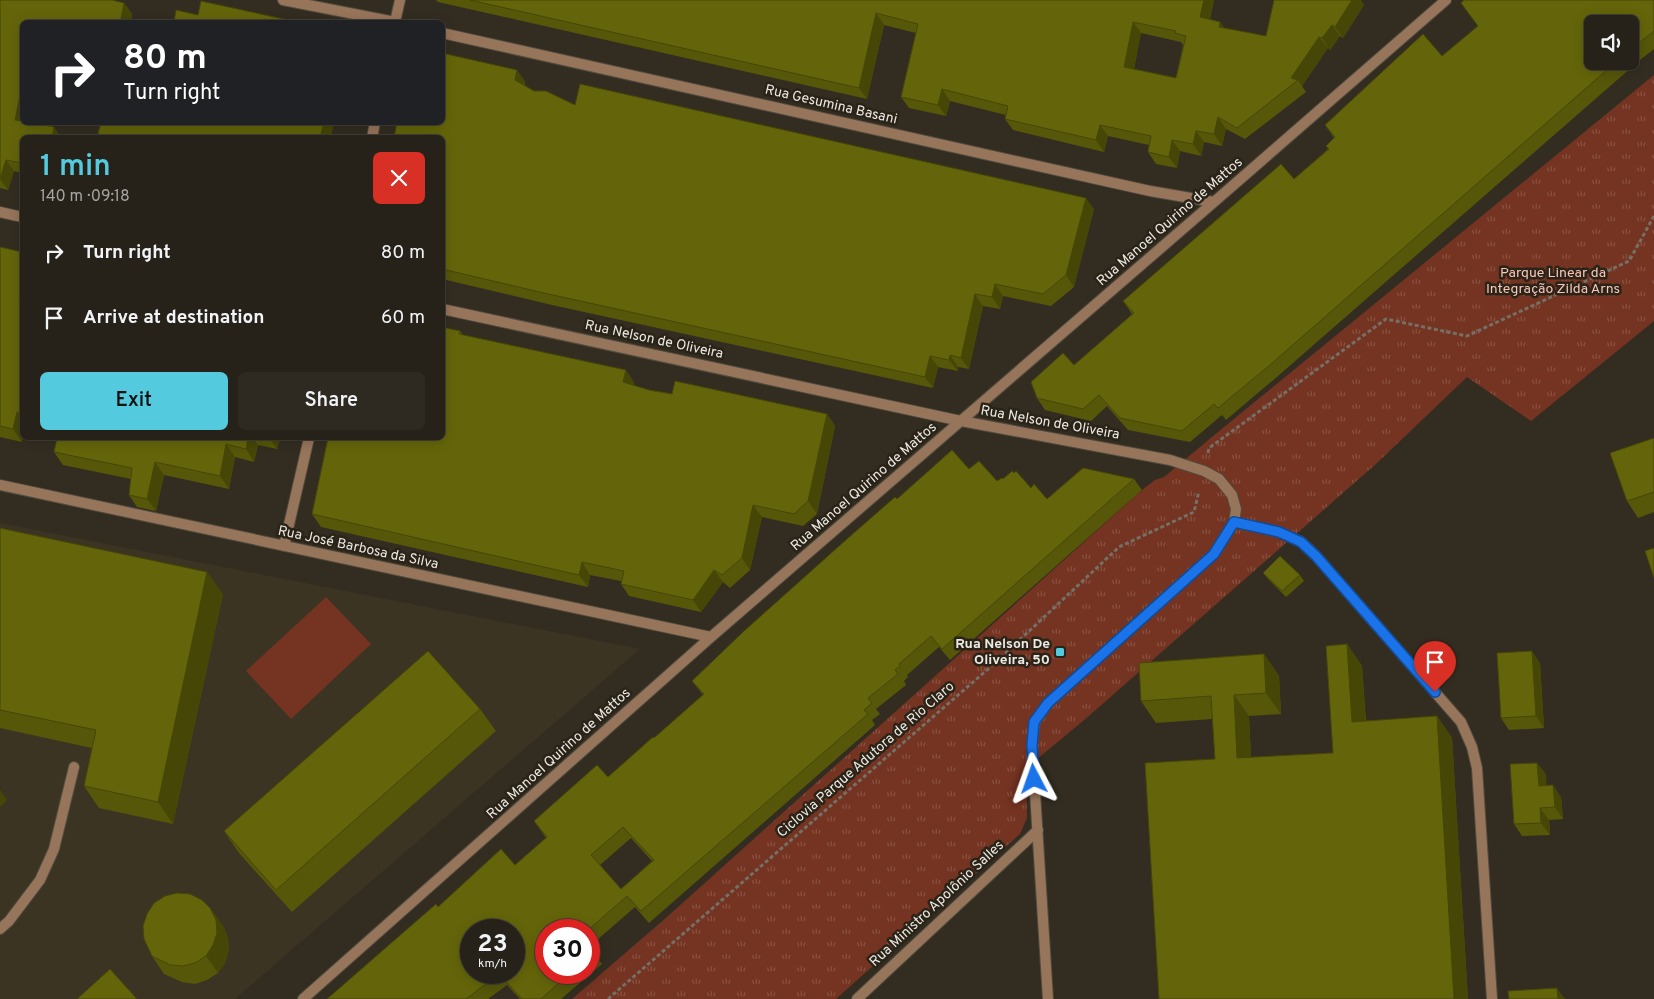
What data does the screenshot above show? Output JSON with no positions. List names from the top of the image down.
{
  "streets": {
    "street": [
      "Rua Gesumina Basani",
      "Rua Manoel Quirino de Mattos",
      "Rua Nelson de Oliveira",
      "Rua José Barbosa da Silva",
      "Rua Ministro Apolônio Salles"
    ],
    "path": ["Ciclovia Parque Adutora de Rio Claro"]
  },
  "crossings": [
    ["Rua Gesumina Basani", "Rua Manoel Quirino de Mattos"],
    ["Rua Manoel Quirino de Mattos", "Rua Nelson de Oliveira"],
    ["Rua Manoel Quirino de Mattos", "Rua José Barbosa da Silva"],
    ["Rua Nelson de Oliveira", "Ciclovia Parque Adutora de Rio Claro"]
  ],
  "parks": ["Parque Linear da Integração Zilda Arns"],
  "places": {
    "transit": ["Rua Nelson De Oliveira, 50"]
  },
  "page": {
    "turn": ["80 m", "Turn right"],
    "heading": ["1 min", "140 m · 09:18"],
    "list": [
      {
        "name": "Turn right",
        "value": "80 m"
      },
      {
        "name": "Arrive at destination",
        "value": "60 m"
      }
    ],
    "buttons": ["Exit", "Share"],
    "speed": "23 km/h",
    "limit": "30"
  }
}
